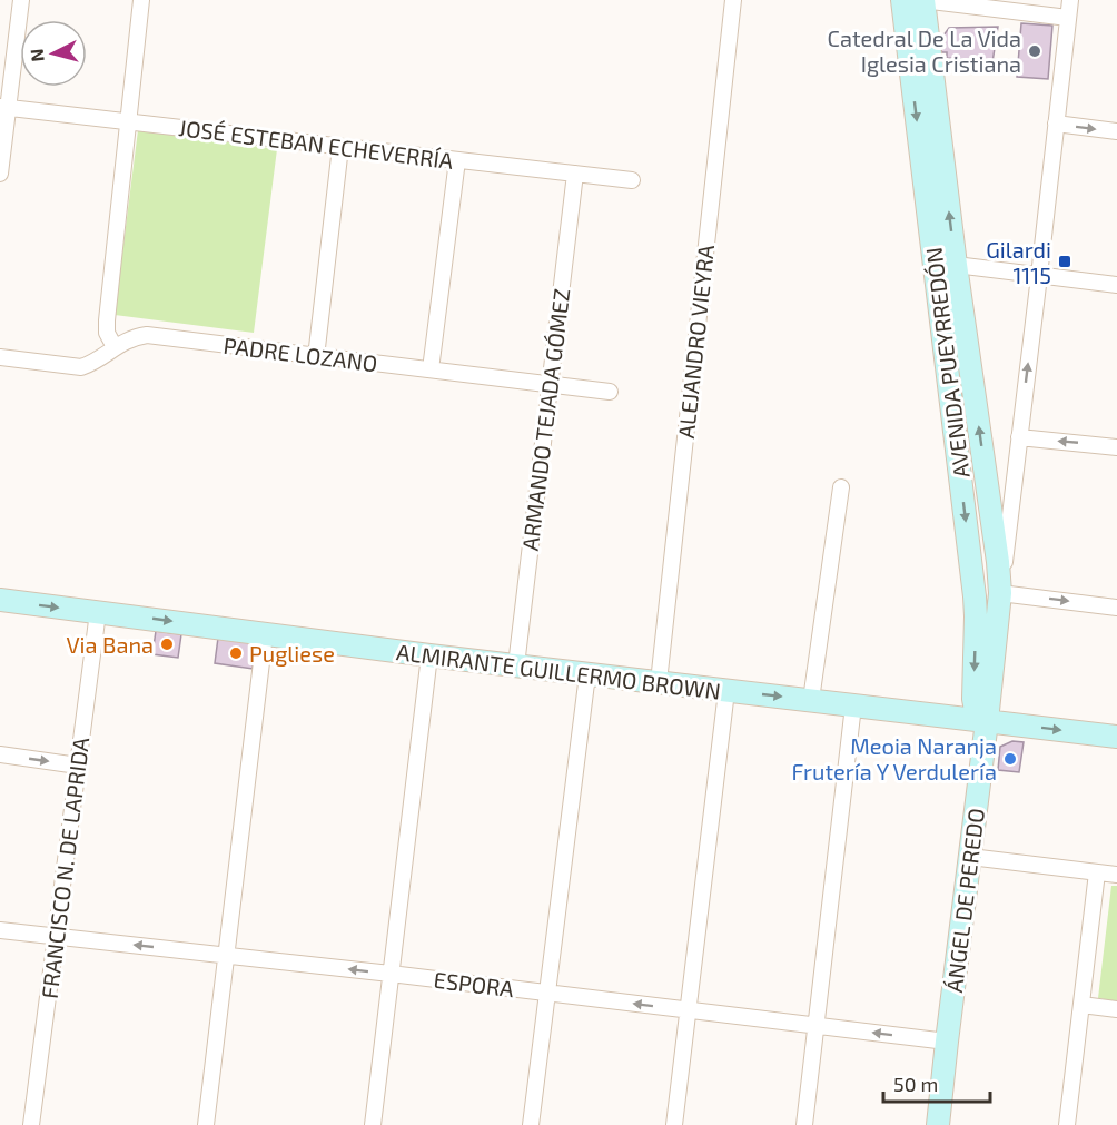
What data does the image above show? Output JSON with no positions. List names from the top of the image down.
{
  "streets": {
    "main road": ["AVENIDA PUEYRREDÓN", "ALMIRANTE GUILLERMO BROWN", "ÁNGEL DE PEREDO"],
    "street": [
      "JOSÉ ESTEBAN ECHEVERRÍA",
      "ALEJANDRO VIEYRA",
      "PADRE LOZANO",
      "ARMANDO TEJADA GÓMEZ",
      "FRANCISCO N. DE LAPRIDA",
      "ESPORA"
    ]
  },
  "crossings": [
    ["JOSÉ ESTEBAN ECHEVERRÍA", "ARMANDO TEJADA GÓMEZ"],
    ["ALEJANDRO VIEYRA", "ALMIRANTE GUILLERMO BROWN"],
    ["PADRE LOZANO", "ARMANDO TEJADA GÓMEZ"],
    ["AVENIDA PUEYRREDÓN", "ALMIRANTE GUILLERMO BROWN"],
    ["AVENIDA PUEYRREDÓN", "ÁNGEL DE PEREDO"],
    ["ARMANDO TEJADA GÓMEZ", "ALMIRANTE GUILLERMO BROWN"],
    ["ALMIRANTE GUILLERMO BROWN", "FRANCISCO N. DE LAPRIDA"],
    ["ALMIRANTE GUILLERMO BROWN", "ÁNGEL DE PEREDO"],
    ["FRANCISCO N. DE LAPRIDA", "ESPORA"],
    ["ÁNGEL DE PEREDO", "ESPORA"]
  ],
  "one_way": ["ALMIRANTE GUILLERMO BROWN", "ESPORA"],
  "places": {
    "other": [
      "Catedral De La Vida Iglesia Cristiana",
      "Via Bana",
      "Pugliese",
      "Meoia Naranja Frutería Y Verdulería"
    ],
    "transit": ["Gilardi 1115"]
  },
  "scale_bar": "50 m",
  "north": "left"
}
